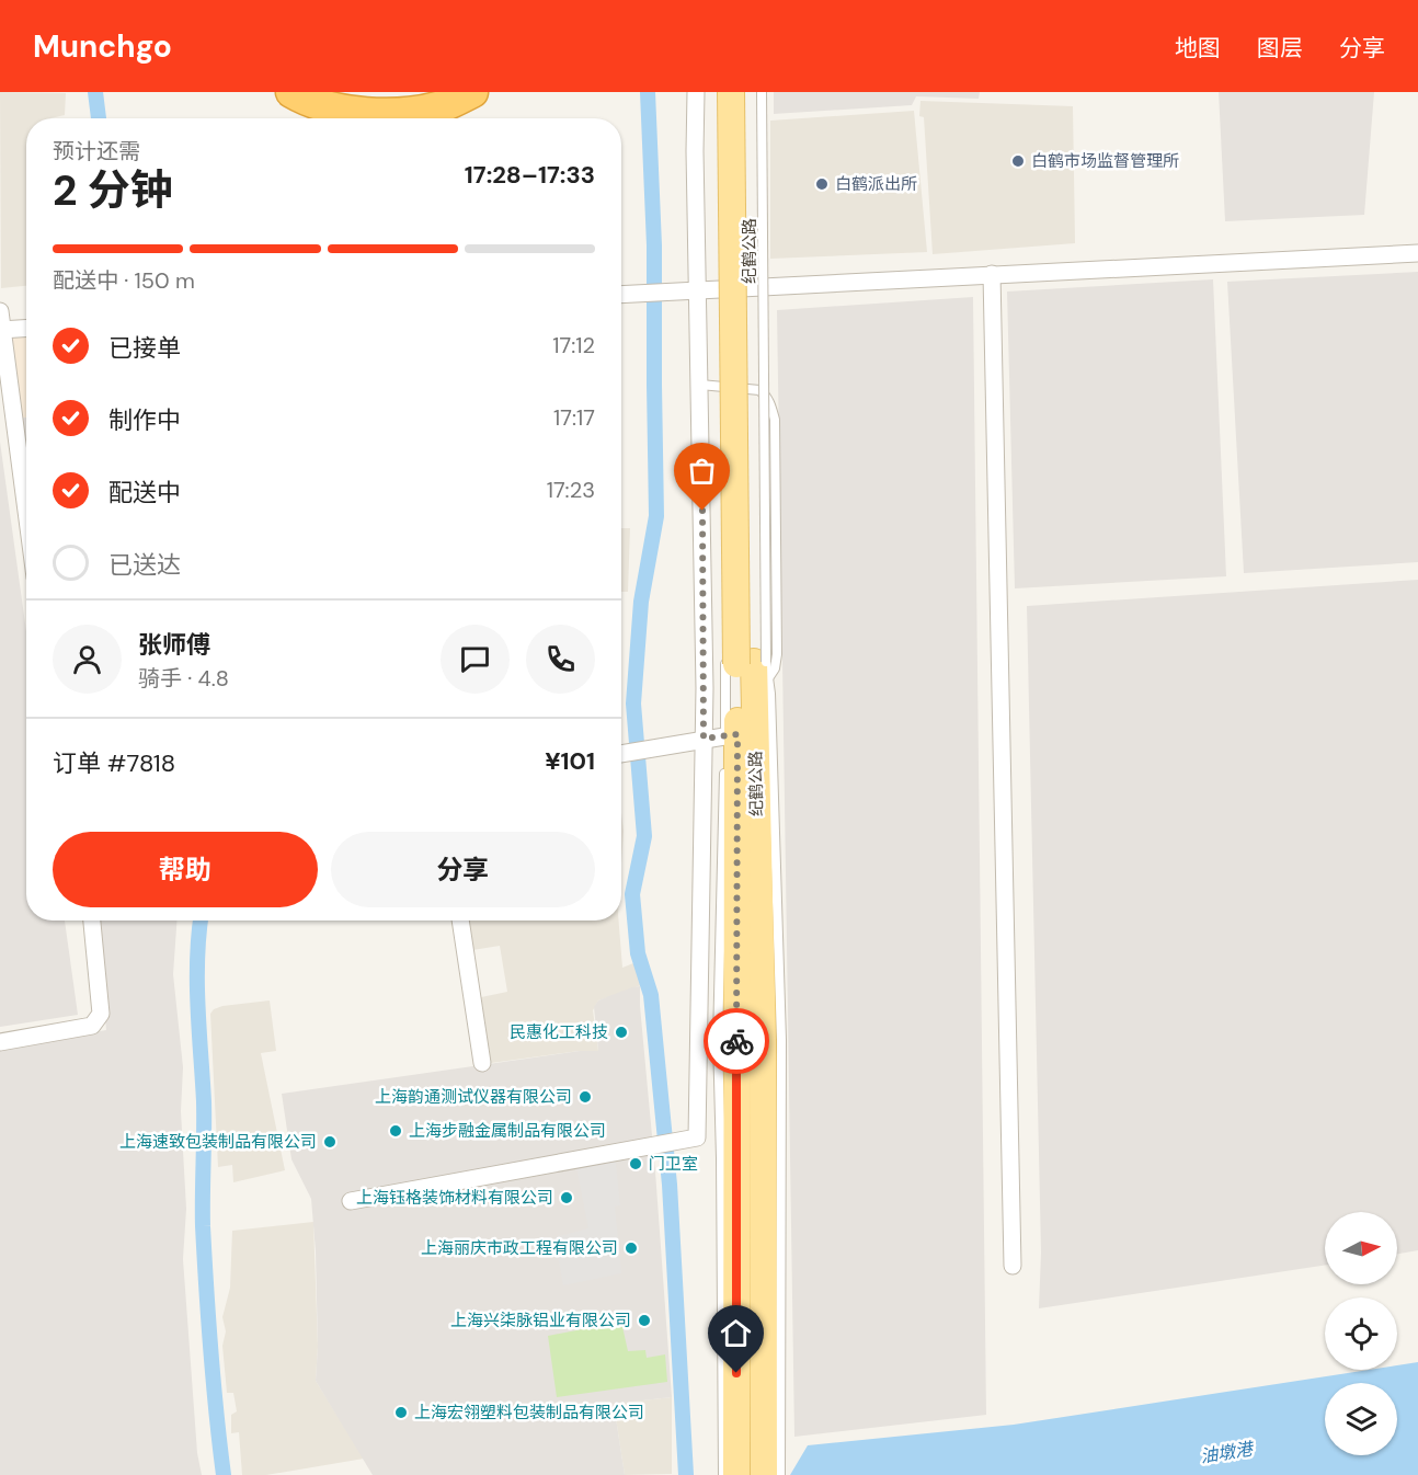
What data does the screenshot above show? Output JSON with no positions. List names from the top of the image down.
{
  "streets": {
    "main road": ["纪鹤公路"]
  },
  "water": ["油墩港"],
  "places": [
    "白鹤市场监督管理所",
    "白鹤派出所",
    "民惠化工科技",
    "上海韵通测试仪器有限公司",
    "上海步融金属制品有限公司",
    "上海速致包装制品有限公司",
    "门卫室",
    "上海钰格装饰材料有限公司",
    "上海丽庆市政工程有限公司",
    "上海兴柒脉铝业有限公司",
    "上海宏翎塑料包装制品有限公司"
  ],
  "north": "right",
  "page": {
    "header": "Munchgo",
    "nav": ["地图", "图层", "分享"],
    "heading": ["2 分钟", "预计还需", "17:28–17:33"],
    "panel": [
      "张师傅",
      "骑手 · 4.8",
      "订单 #7818",
      "¥101"
    ],
    "bar": "配送中 · 150 m",
    "list": [
      ["已接单", "17:12"],
      ["制作中", "17:17"],
      ["配送中", "17:23"],
      "已送达"
    ],
    "buttons": ["帮助", "分享"]
  }
}
